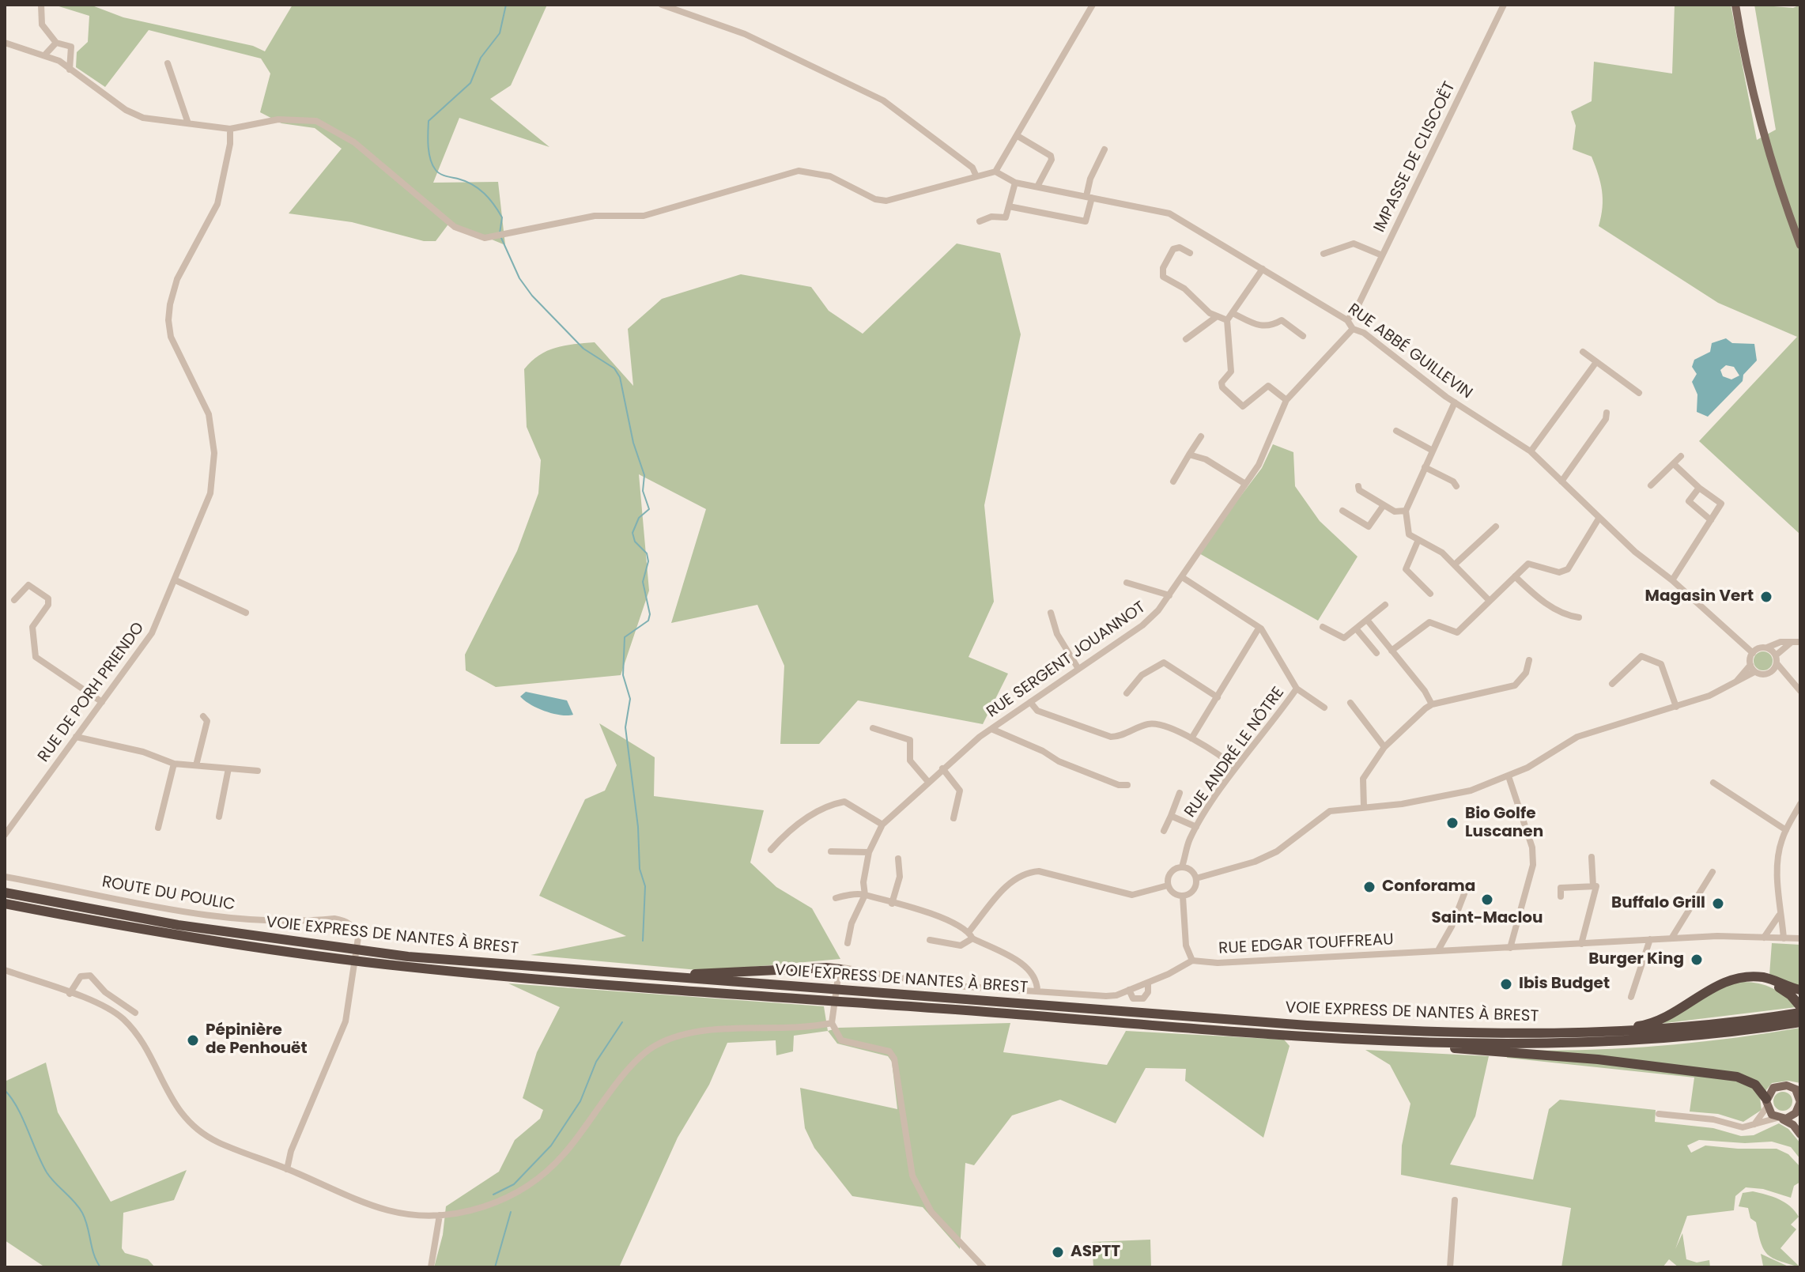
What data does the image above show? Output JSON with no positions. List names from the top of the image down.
{
  "streets": {
    "highway": ["VOIE EXPRESS DE NANTES À BREST"],
    "street": [
      "IMPASSE DE CLISCOËT",
      "RUE ABBÉ GUILLEVIN",
      "RUE SERGENT JOUANNOT",
      "RUE DE PORH PRIENDO",
      "RUE ANDRÉ LE NÔTRE",
      "ROUTE DU POULIC",
      "RUE EDGAR TOUFFREAU"
    ]
  },
  "crossings": [
    ["IMPASSE DE CLISCOËT", "RUE ABBÉ GUILLEVIN"],
    ["RUE ABBÉ GUILLEVIN", "RUE SERGENT JOUANNOT"]
  ],
  "places": [
    "Magasin Vert",
    "Bio Golfe Luscanen",
    "Conforama",
    "Saint-Maclou",
    "Buffalo Grill",
    "Burger King",
    "Ibis Budget",
    "Pépinière de Penhouët",
    "ASPTT"
  ]
}
